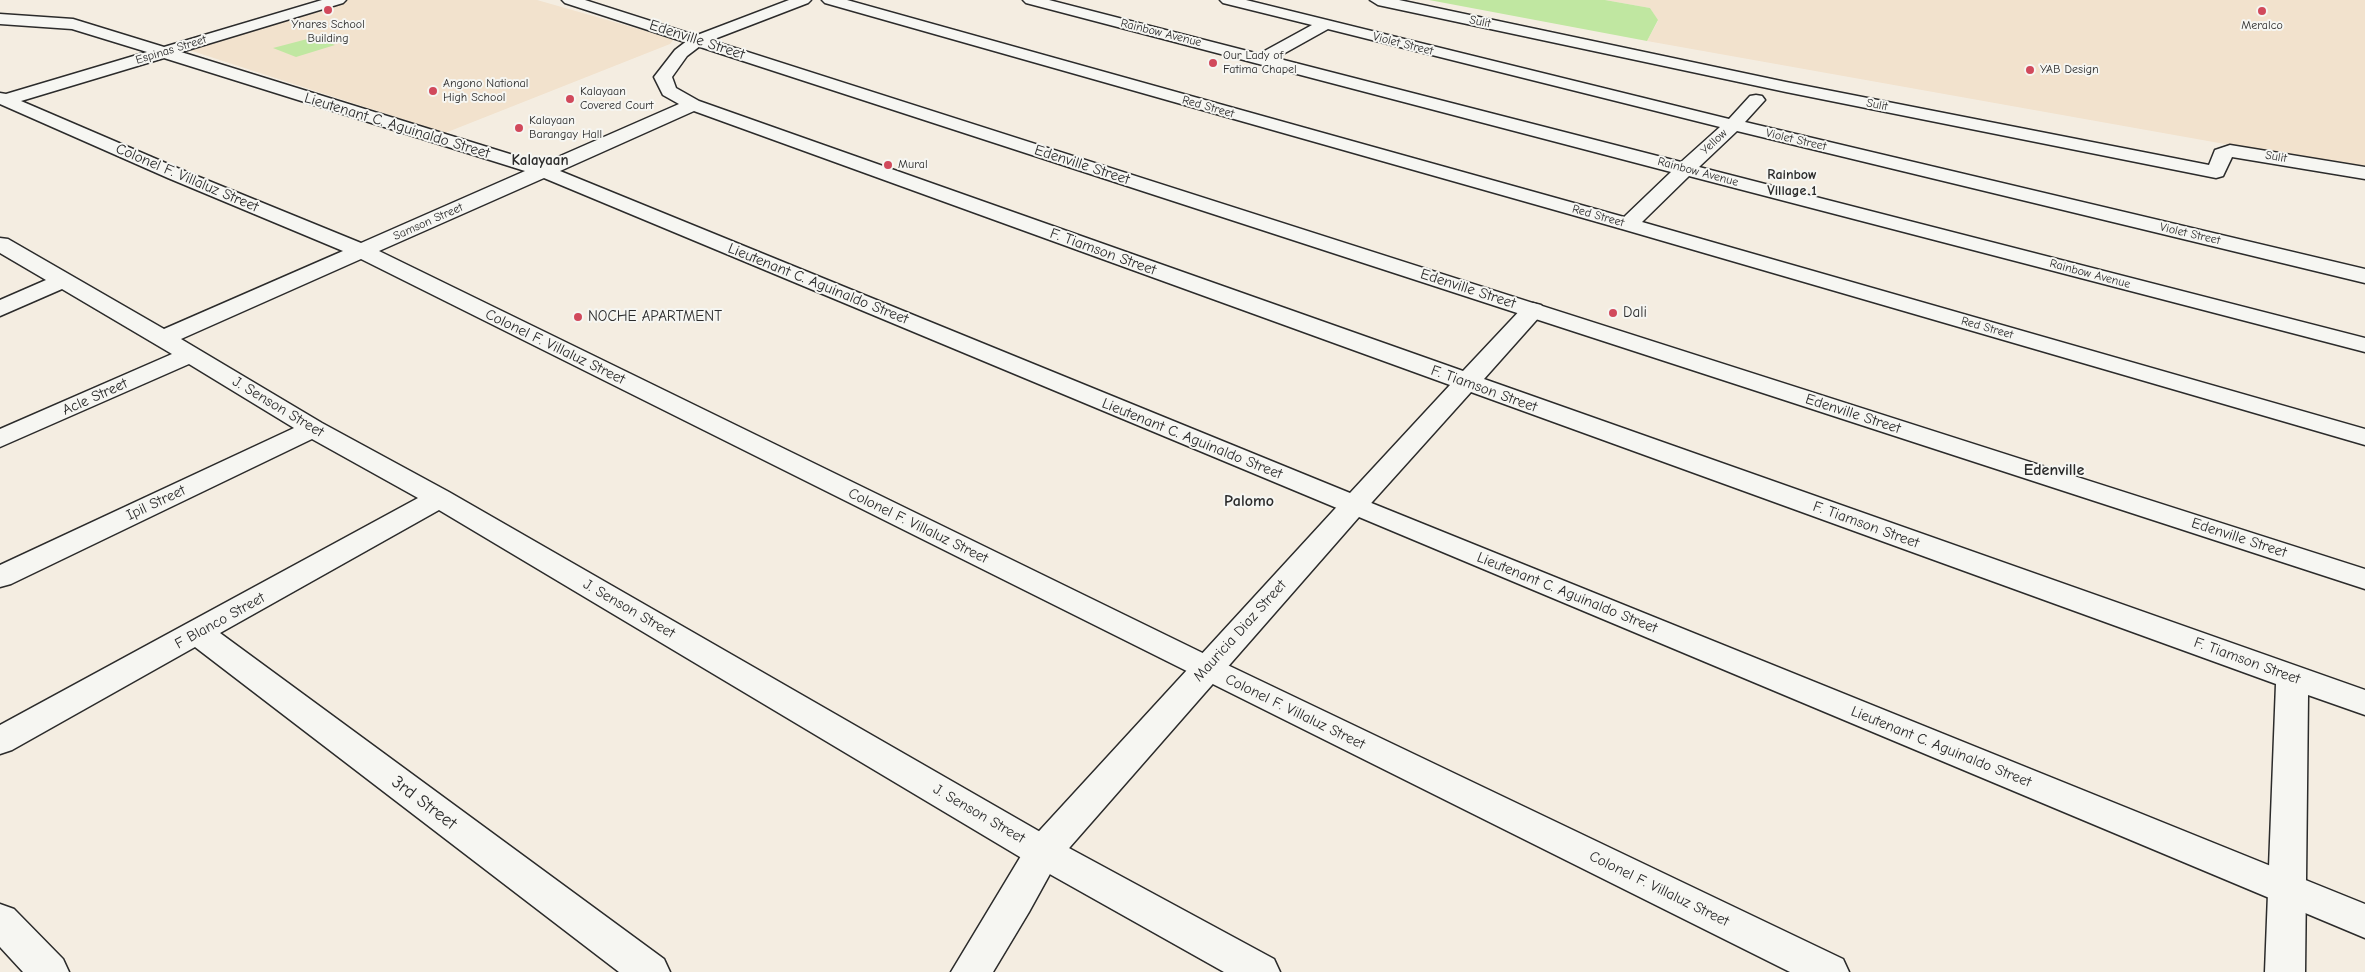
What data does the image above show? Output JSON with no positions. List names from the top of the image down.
{
  "streets": {
    "street": [
      "Sulit",
      "Rainbow Avenue",
      "Edenville Street",
      "Violet Street",
      "Espinas Street",
      "Red Street",
      "Lieutenant C. Aguinaldo Street",
      "Yellow",
      "Colonel F. Villaluz Street",
      "Samson Street",
      "F. Tiamson Street",
      "Acle Street",
      "J. Senson Street",
      "Ipil Street",
      "F Blanco Street",
      "Mauricia Diaz Street",
      "3rd Street"
    ]
  },
  "crossings": [
    ["Rainbow Avenue", "Yellow"],
    ["Edenville Street", "F. Tiamson Street"],
    ["Edenville Street", "Mauricia Diaz Street"],
    ["Violet Street", "Yellow"],
    ["Espinas Street", "Lieutenant C. Aguinaldo Street"],
    ["Espinas Street", "Colonel F. Villaluz Street"],
    ["Red Street", "Yellow"],
    ["Lieutenant C. Aguinaldo Street", "Samson Street"],
    ["Lieutenant C. Aguinaldo Street", "Mauricia Diaz Street"],
    ["Colonel F. Villaluz Street", "Samson Street"],
    ["Colonel F. Villaluz Street", "Mauricia Diaz Street"],
    ["Samson Street", "F. Tiamson Street"],
    ["Samson Street", "J. Senson Street"],
    ["F. Tiamson Street", "Mauricia Diaz Street"],
    ["Acle Street", "J. Senson Street"],
    ["J. Senson Street", "Ipil Street"],
    ["J. Senson Street", "F Blanco Street"],
    ["J. Senson Street", "Mauricia Diaz Street"],
    ["F Blanco Street", "3rd Street"]
  ],
  "districts": [
    "Kalayaan",
    "Rainbow Village 1",
    "Edenville",
    "Palomo"
  ],
  "places": [
    "Ynares School Building",
    "Meralco",
    "Our Lady of Fatima Chapel",
    "YAB Design",
    "Angono National High School",
    "Kalayaan Covered Court",
    "Kalayaan Barangay Hall",
    "Mural",
    "Dali",
    "NOCHE APARTMENT"
  ]
}
